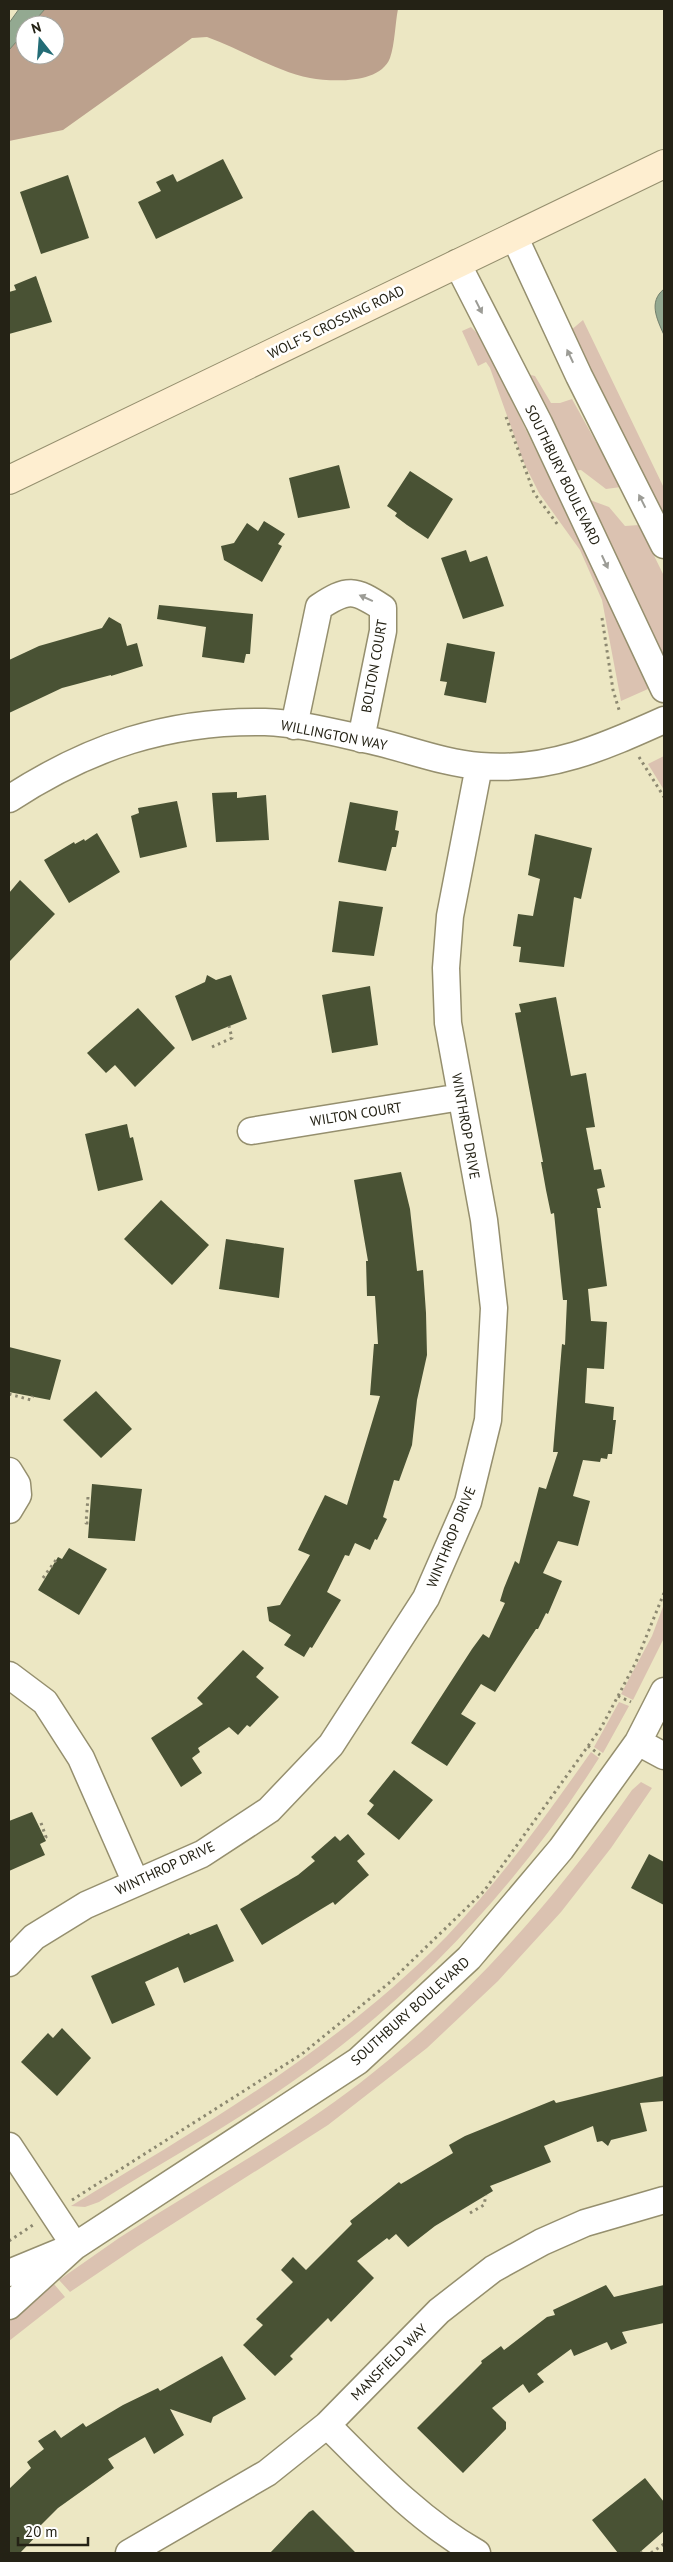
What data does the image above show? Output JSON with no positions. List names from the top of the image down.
{
  "streets": {
    "main road": ["WOLF'S CROSSING ROAD"],
    "street": [
      "SOUTHBURY BOULEVARD",
      "BOLTON COURT",
      "WILLINGTON WAY",
      "WILTON COURT",
      "WINTHROP DRIVE",
      "MANSFIELD WAY"
    ]
  },
  "crossings": [
    ["WOLF'S CROSSING ROAD", "SOUTHBURY BOULEVARD"],
    ["BOLTON COURT", "WILLINGTON WAY"],
    ["WILLINGTON WAY", "WINTHROP DRIVE"],
    ["WILTON COURT", "WINTHROP DRIVE"]
  ],
  "scale_bar": "20 m",
  "north": "top"
}
